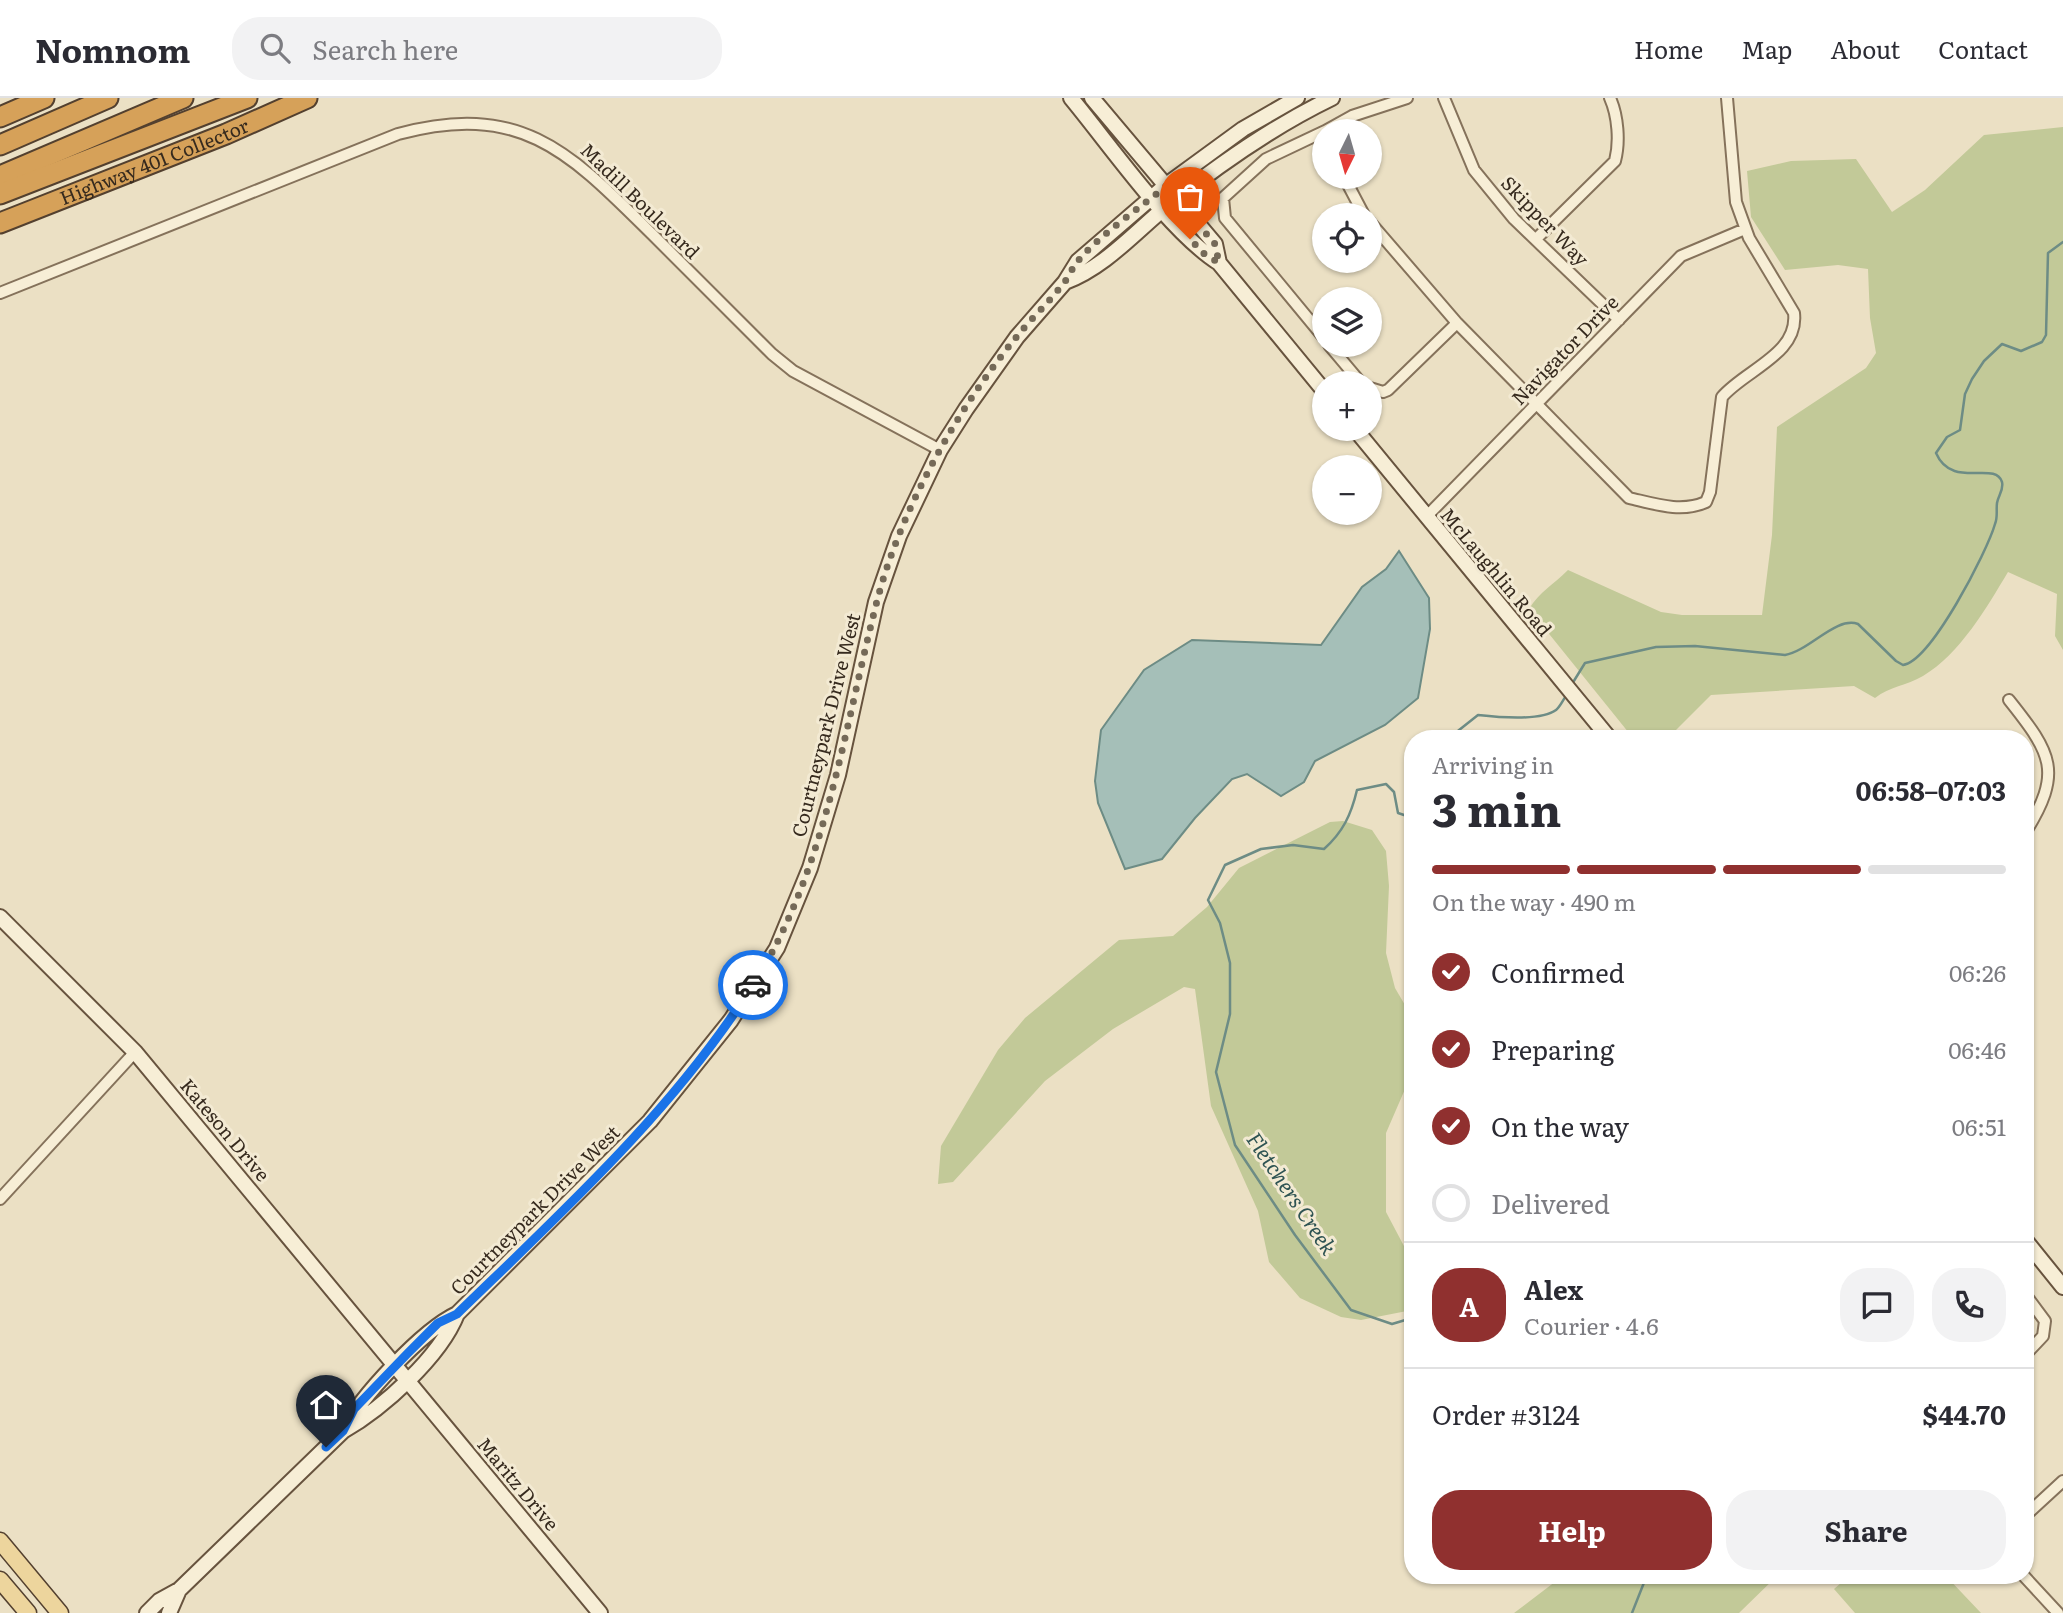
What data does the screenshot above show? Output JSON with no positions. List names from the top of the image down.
{
  "streets": {
    "highway": ["Highway 401 Collector"],
    "main road": [
      "McLaughlin Road",
      "Courtneypark Drive West",
      "Kateson Drive",
      "Maritz Drive"
    ],
    "street": ["Madill Boulevard", "Skipper Way", "Navigator Drive"]
  },
  "crossings": [
    ["Madill Boulevard", "Courtneypark Drive West"],
    ["Skipper Way", "Navigator Drive"],
    ["Navigator Drive", "McLaughlin Road"],
    ["Courtneypark Drive West", "Kateson Drive"],
    ["Courtneypark Drive West", "Maritz Drive"],
    ["Kateson Drive", "Maritz Drive"]
  ],
  "water": ["Fletchers Creek"],
  "north": "bottom",
  "page": {
    "header": "Nomnom",
    "search": "Search here",
    "nav": [
      "Home",
      "Map",
      "About",
      "Contact"
    ],
    "map_buttons": ["+", "−"],
    "heading": ["3 min", "Arriving in", "06:58–07:03"],
    "panel": [
      "Alex",
      "Courier · 4.6",
      "Order #3124",
      "$44.70"
    ],
    "bar": "On the way · 490 m",
    "list": [
      ["Confirmed", "06:26"],
      ["Preparing", "06:46"],
      ["On the way", "06:51"],
      "Delivered"
    ],
    "round": "A",
    "buttons": ["Help", "Share"]
  }
}
